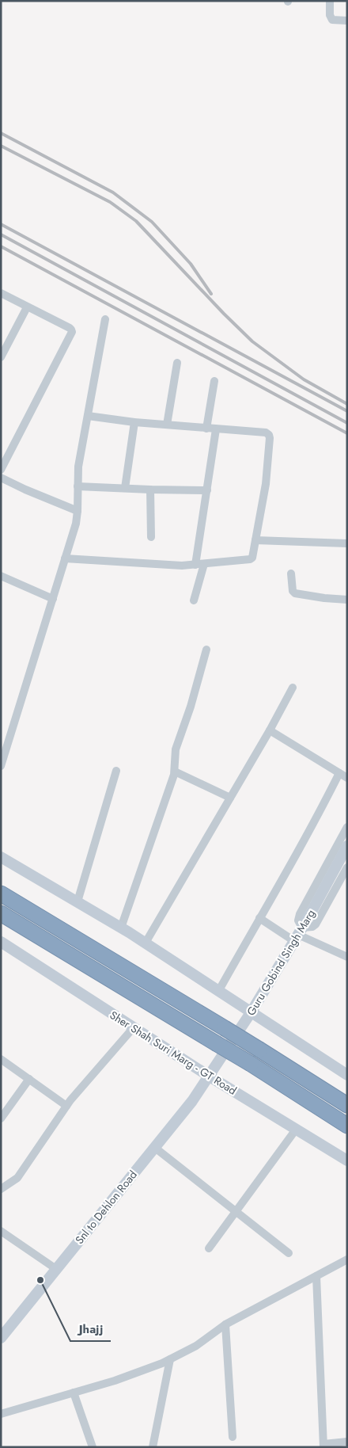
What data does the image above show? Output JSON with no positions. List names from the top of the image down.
{
  "streets": {
    "street": ["Guru Gobind Singh Marg", "Sher Shah Suri Marg - GT Road", "Snl to Dehlon Road"]
  },
  "crossings": [
    ["Guru Gobind Singh Marg", "Sher Shah Suri Marg - GT Road"],
    ["Guru Gobind Singh Marg", "Snl to Dehlon Road"],
    ["Sher Shah Suri Marg - GT Road", "Snl to Dehlon Road"]
  ],
  "places": ["Jhajj"]
}
